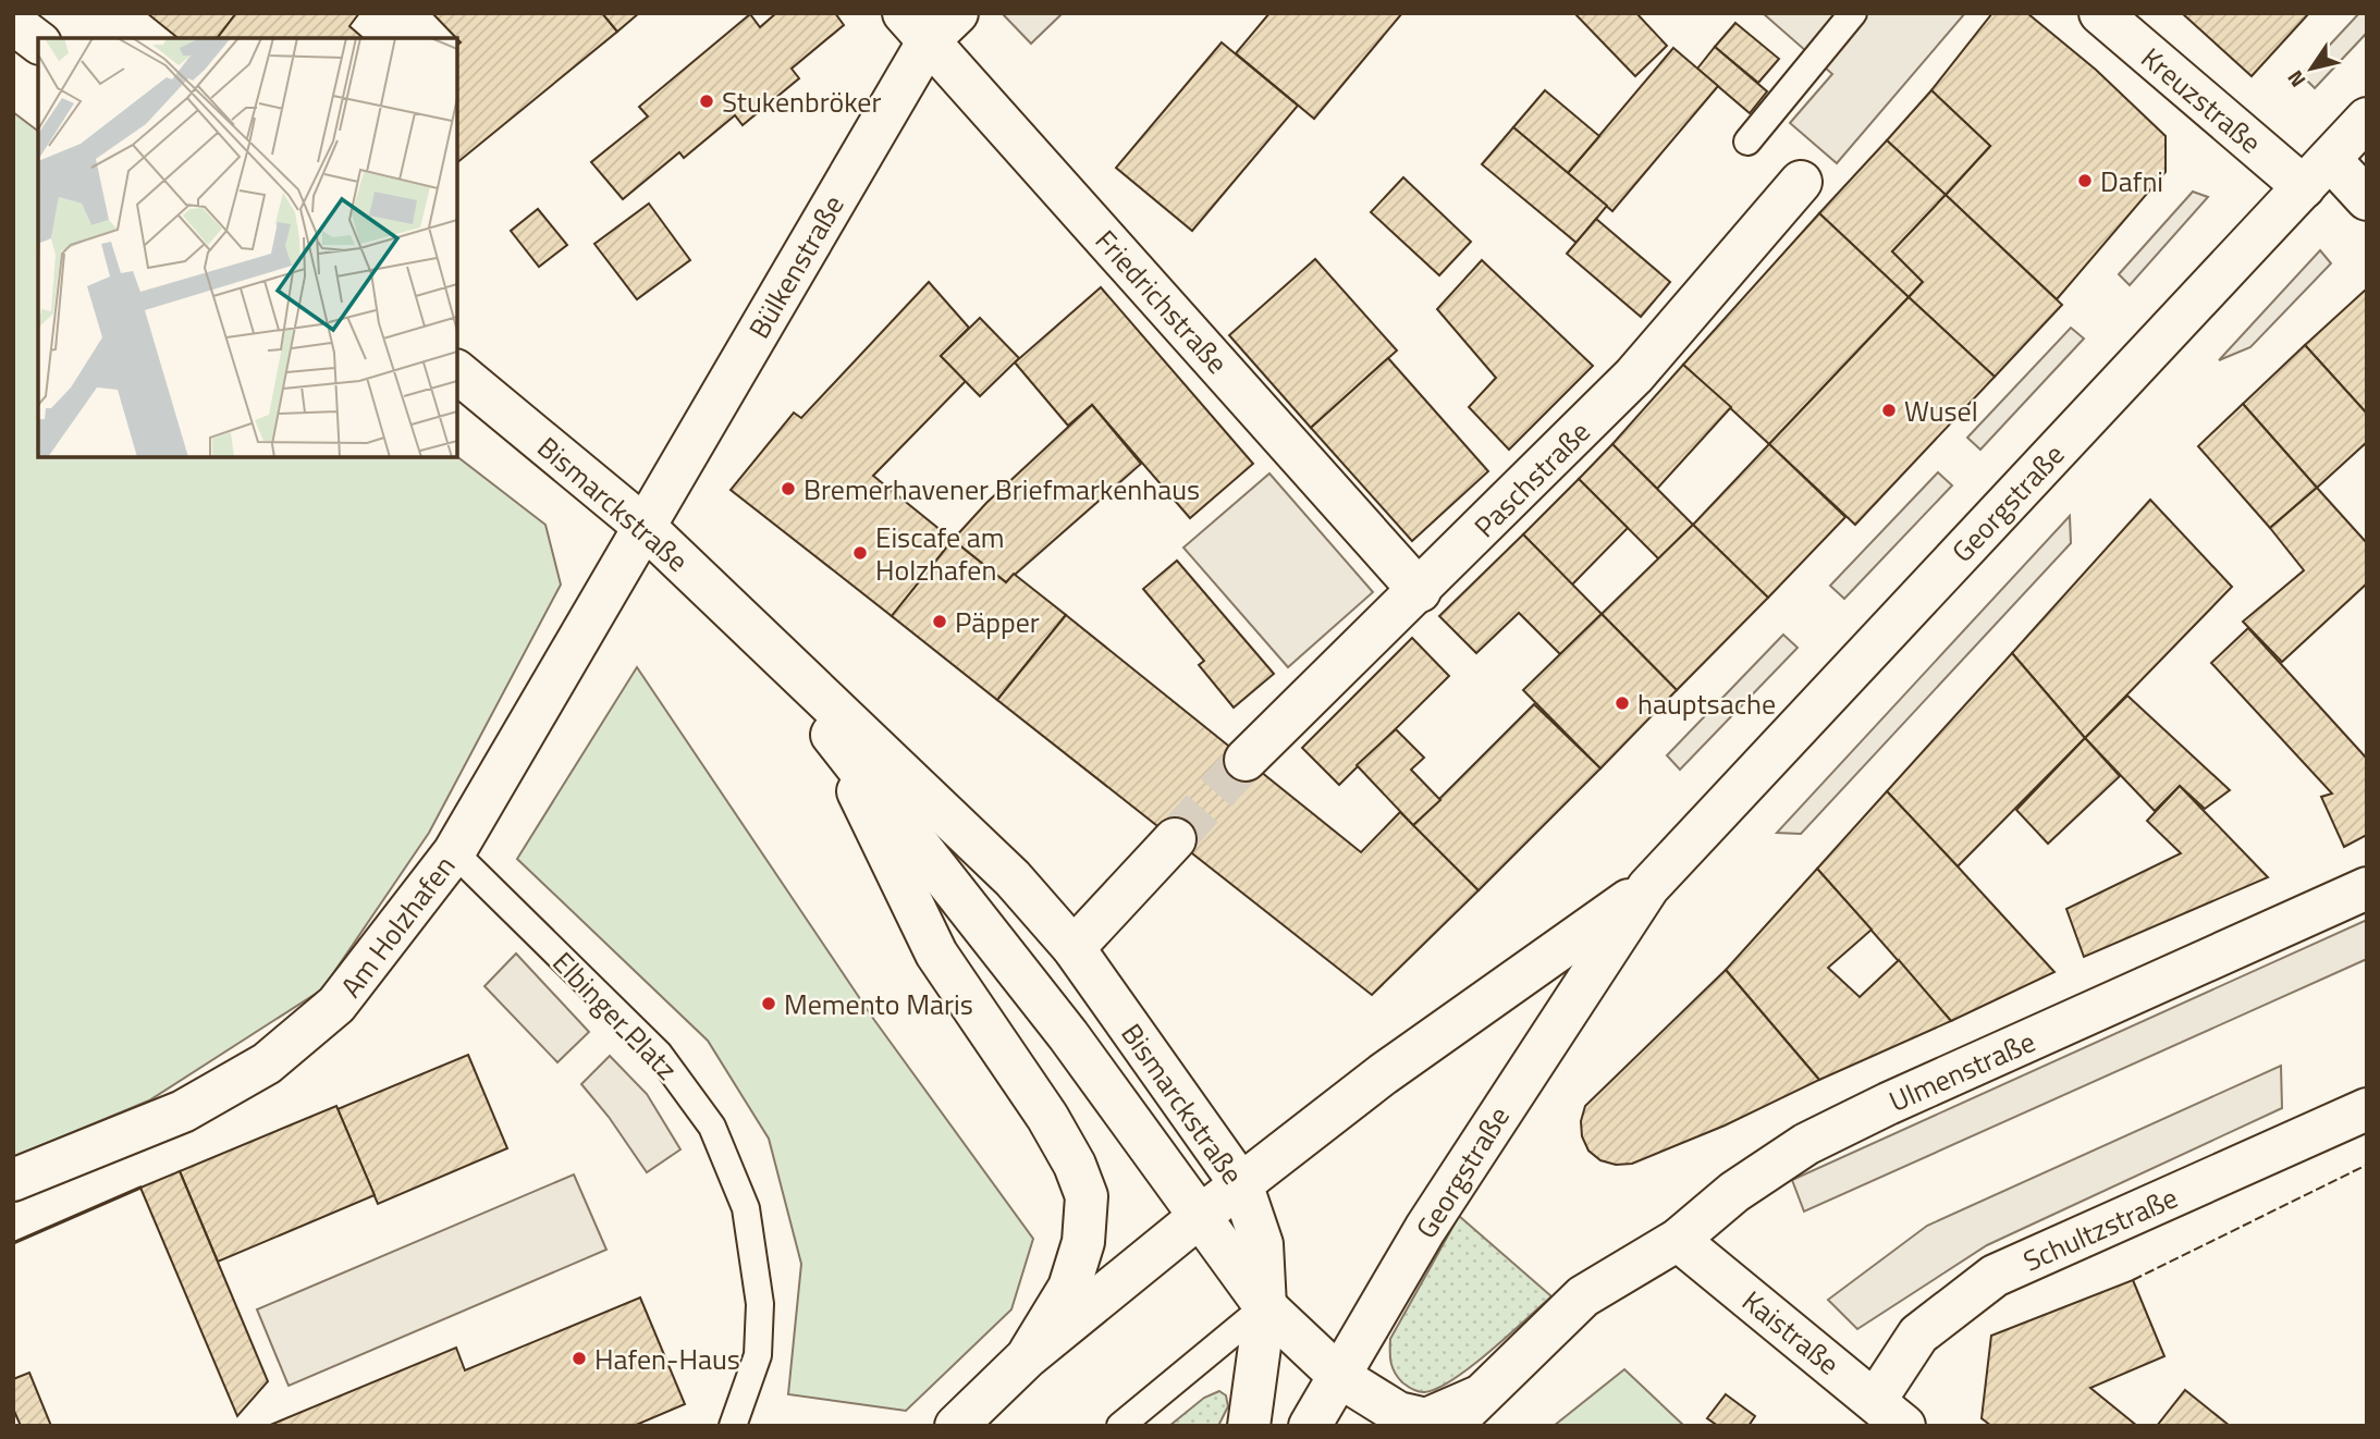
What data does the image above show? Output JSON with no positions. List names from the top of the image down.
{
  "streets": {
    "street": [
      "Kreuzstraße",
      "Bülkenstraße",
      "Friedrichstraße",
      "Paschstraße",
      "Georgstraße",
      "Bismarckstraße",
      "Am Holzhafen",
      "Ulmenstraße",
      "Schultzstraße",
      "Kaistraße"
    ],
    "lane": ["Elbinger Platz"]
  },
  "crossings": [
    ["Kreuzstraße", "Georgstraße"],
    ["Bülkenstraße", "Friedrichstraße"],
    ["Bülkenstraße", "Bismarckstraße"],
    ["Bülkenstraße", "Am Holzhafen"],
    ["Friedrichstraße", "Paschstraße"],
    ["Georgstraße", "Bismarckstraße"],
    ["Bismarckstraße", "Am Holzhafen"],
    ["Am Holzhafen", "Elbinger Platz"],
    ["Ulmenstraße", "Kaistraße"],
    ["Schultzstraße", "Kaistraße"]
  ],
  "places": [
    "Stukenbröker",
    "Dafni",
    "Wusel",
    "Bremerhavener Briefmarkenhaus",
    "Eiscafe am Holzhafen",
    "Päpper",
    "hauptsache",
    "Memento Maris",
    "Hafen-Haus"
  ],
  "north": "bottom left"
}
